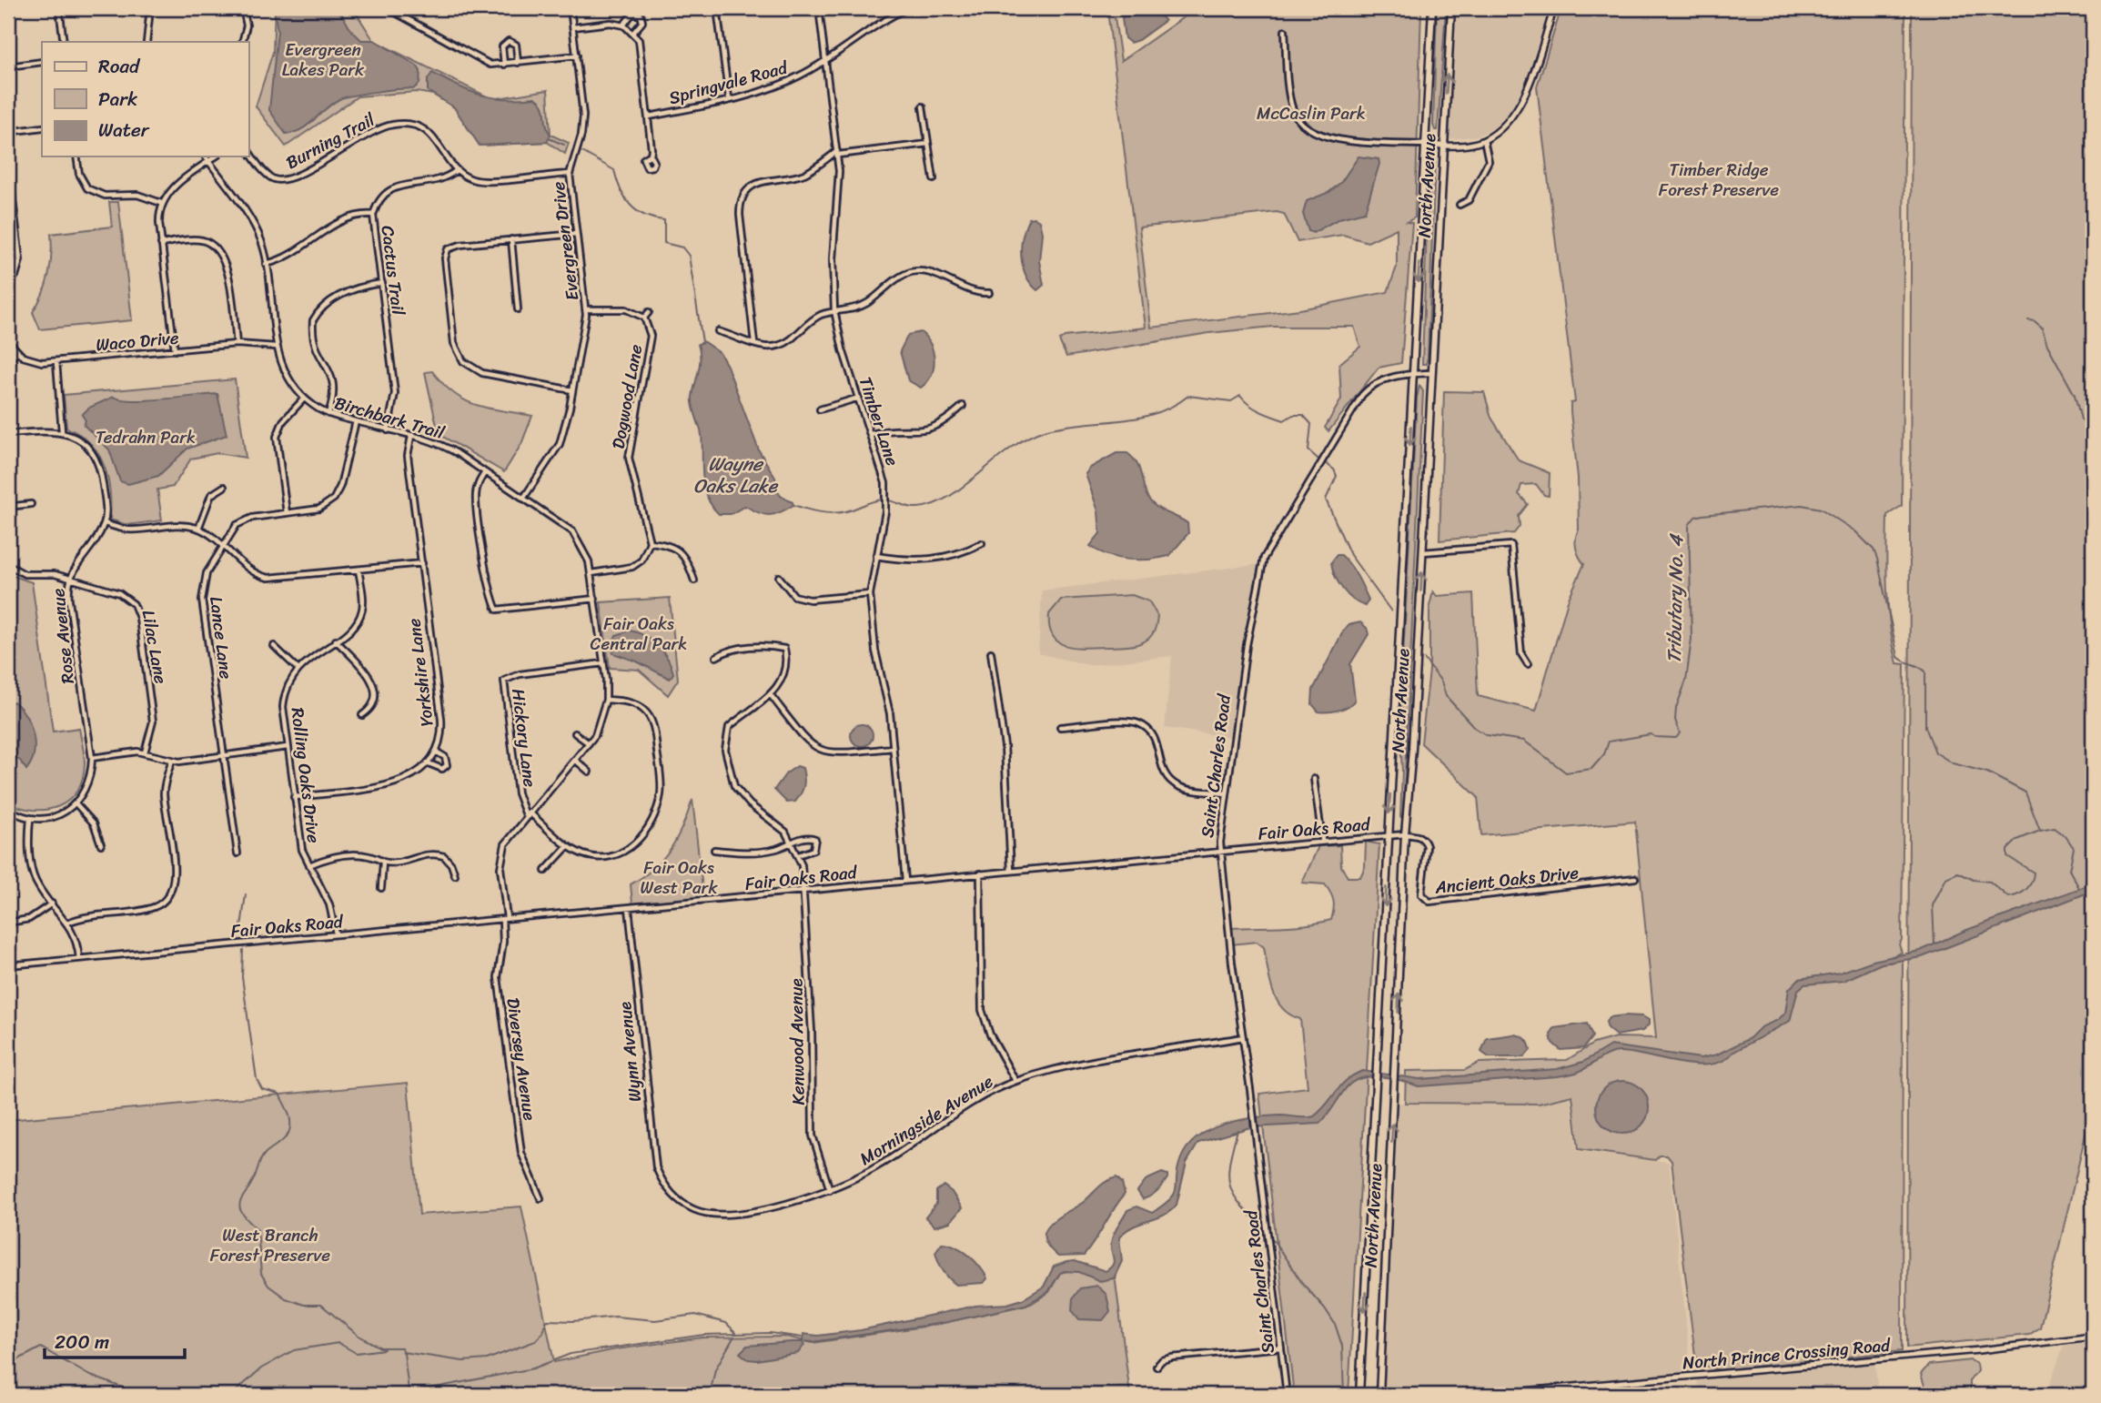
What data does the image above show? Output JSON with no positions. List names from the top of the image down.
{
  "streets": {
    "main road": ["North Avenue"],
    "street": [
      "Springvale Road",
      "Burning Trail",
      "Evergreen Drive",
      "Cactus Trail",
      "Waco Drive",
      "Dogwood Lane",
      "Birchbark Trail",
      "Timber Lane",
      "Rose Avenue",
      "Lance Lane",
      "Lilac Lane",
      "Yorkshire Lane",
      "Hickory Lane",
      "Saint Charles Road",
      "Rolling Oaks Drive",
      "Fair Oaks Road",
      "Ancient Oaks Drive",
      "Kenwood Avenue",
      "Wynn Avenue",
      "Diversey Avenue",
      "Morningside Avenue",
      "North Prince Crossing Road"
    ]
  },
  "crossings": [
    ["Springvale Road", "Timber Lane"],
    ["Burning Trail", "Cactus Trail"],
    ["North Avenue", "Saint Charles Road"],
    ["North Avenue", "Fair Oaks Road"],
    ["North Avenue", "Ancient Oaks Drive"],
    ["Evergreen Drive", "Birchbark Trail"],
    ["Cactus Trail", "Birchbark Trail"],
    ["Waco Drive", "Birchbark Trail"],
    ["Birchbark Trail", "Lance Lane"],
    ["Birchbark Trail", "Yorkshire Lane"],
    ["Birchbark Trail", "Hickory Lane"],
    ["Birchbark Trail", "Fair Oaks Road"],
    ["Birchbark Trail", "Diversey Avenue"],
    ["Timber Lane", "Fair Oaks Road"],
    ["Rose Avenue", "Lilac Lane"],
    ["Yorkshire Lane", "Rolling Oaks Drive"],
    ["Saint Charles Road", "Fair Oaks Road"],
    ["Saint Charles Road", "Morningside Avenue"],
    ["Rolling Oaks Drive", "Fair Oaks Road"],
    ["Fair Oaks Road", "Ancient Oaks Drive"],
    ["Fair Oaks Road", "Kenwood Avenue"],
    ["Fair Oaks Road", "Wynn Avenue"],
    ["Fair Oaks Road", "Diversey Avenue"],
    ["Kenwood Avenue", "Morningside Avenue"],
    ["Wynn Avenue", "Morningside Avenue"]
  ],
  "water": ["Wayne Oaks Lake", "Tributary No. 4"],
  "parks": [
    "Evergreen Lakes Park",
    "McCaslin Park",
    "Timber Ridge Forest Preserve",
    "Tedrahn Park",
    "Fair Oaks Central Park",
    "Fair Oaks West Park",
    "West Branch Forest Preserve"
  ],
  "legend": ["Road", "Park", "Water"],
  "scale_bar": "200 m"
}
